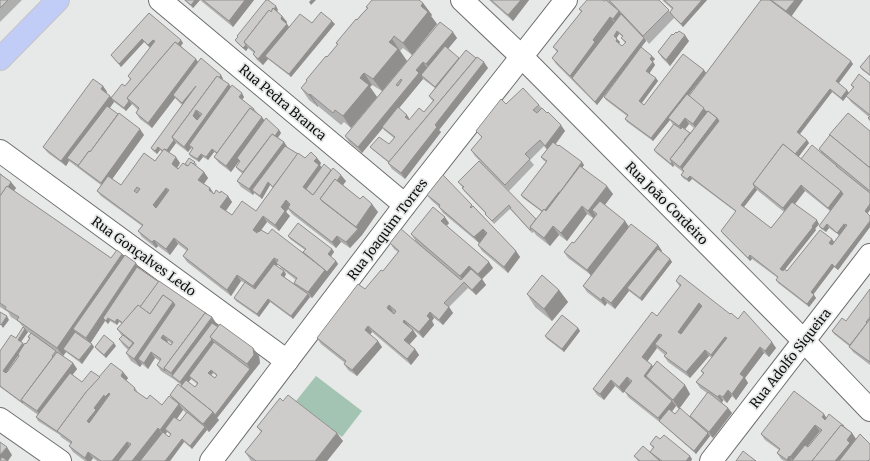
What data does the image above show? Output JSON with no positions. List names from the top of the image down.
{
  "streets": {
    "street": [
      "Rua Pedra Branca",
      "Rua João Cordeiro",
      "Rua Joaquim Torres",
      "Rua Gonçalves Ledo",
      "Rua Adolfo Siqueira"
    ]
  },
  "crossings": [
    ["Rua Pedra Branca", "Rua Joaquim Torres"],
    ["Rua João Cordeiro", "Rua Joaquim Torres"],
    ["Rua João Cordeiro", "Rua Adolfo Siqueira"],
    ["Rua Joaquim Torres", "Rua Gonçalves Ledo"]
  ]
}
